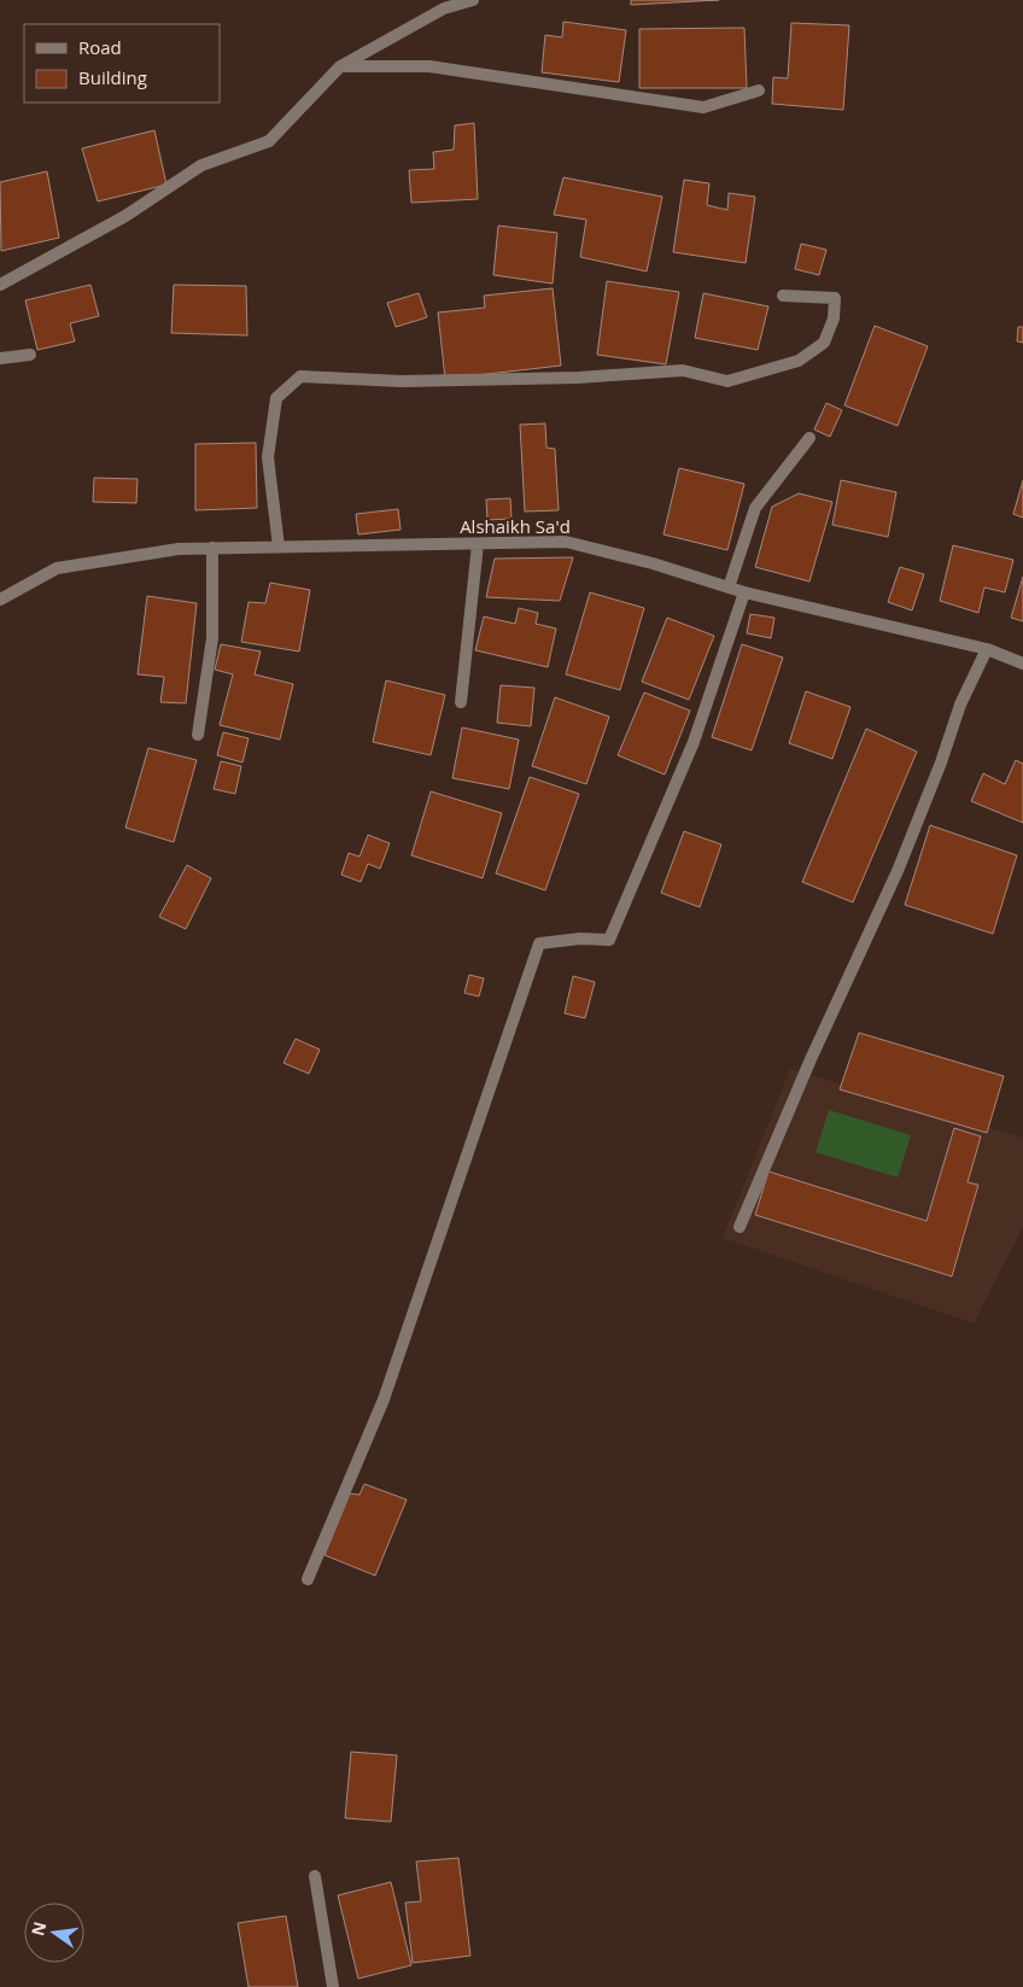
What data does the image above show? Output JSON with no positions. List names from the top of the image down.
{
  "streets": {
    "street": ["Alshaikh Sa'd"]
  },
  "legend": ["Road", "Building"],
  "north": "left"
}
